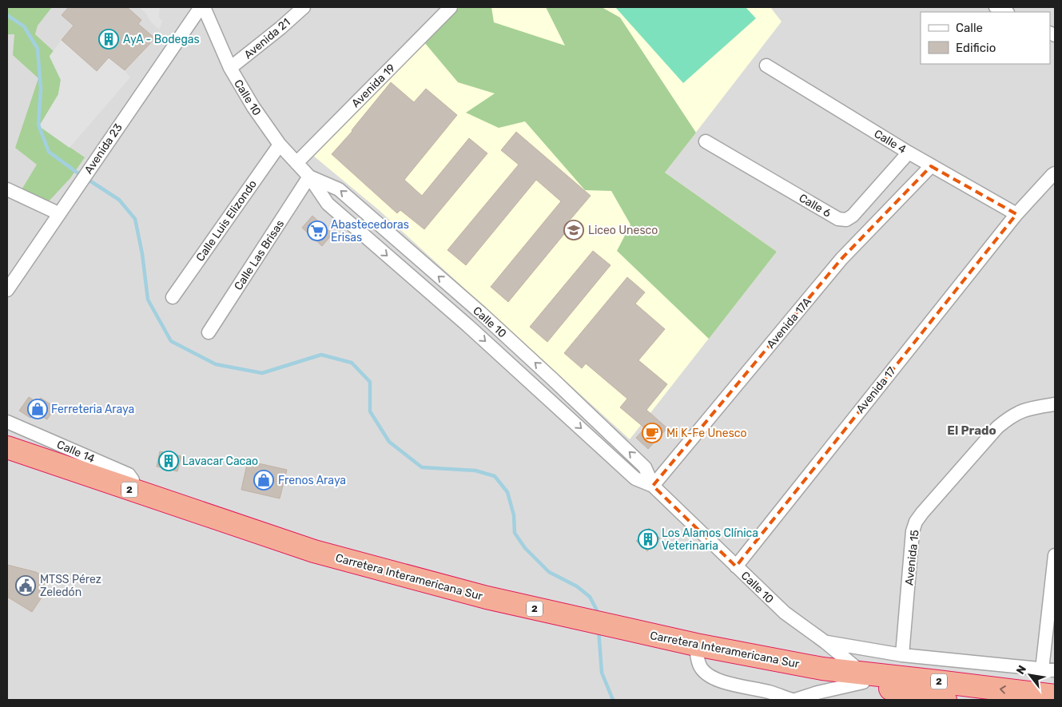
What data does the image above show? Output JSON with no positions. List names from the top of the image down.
{
  "streets": {
    "highway": ["2", "Carretera Interamericana Sur"],
    "street": [
      "Avenida 21",
      "Avenida 19",
      "Calle 10",
      "Calle 4",
      "Avenida 23",
      "Calle 6",
      "Calle Luis Elizondo",
      "Calle Las Brisas",
      "Avenida 17A",
      "Avenida 17",
      "Calle 14",
      "Avenida 15"
    ]
  },
  "crossings": [
    ["Avenida 21", "Calle 10"],
    ["Avenida 19", "Calle 10"],
    ["Calle 10", "Calle Luis Elizondo"],
    ["Calle 10", "Calle Las Brisas"],
    ["Calle 10", "Avenida 17A"],
    ["Calle 10", "Avenida 17"],
    ["Calle 10", "Carretera Interamericana Sur"],
    ["Calle 4", "Calle 6"],
    ["Calle 4", "Avenida 17A"],
    ["Calle 4", "Avenida 17"],
    ["Calle 14", "Carretera Interamericana Sur"]
  ],
  "districts": ["El Prado"],
  "places": {
    "building": ["AyA - Bodegas", "Lavacar Cacao", "Los Alamos Clínica Veterinaria"],
    "school or university": ["Liceo Unesco"],
    "supermarket": ["Abastecedoras Erisas"],
    "shop": ["Ferreteria Araya", "Frenos Araya"],
    "cafe": ["Mi K-Fe Unesco"],
    "public building": ["MTSS Pérez Zeledón"]
  },
  "legend": ["Calle", "Edificio"],
  "north": "top left"
}
